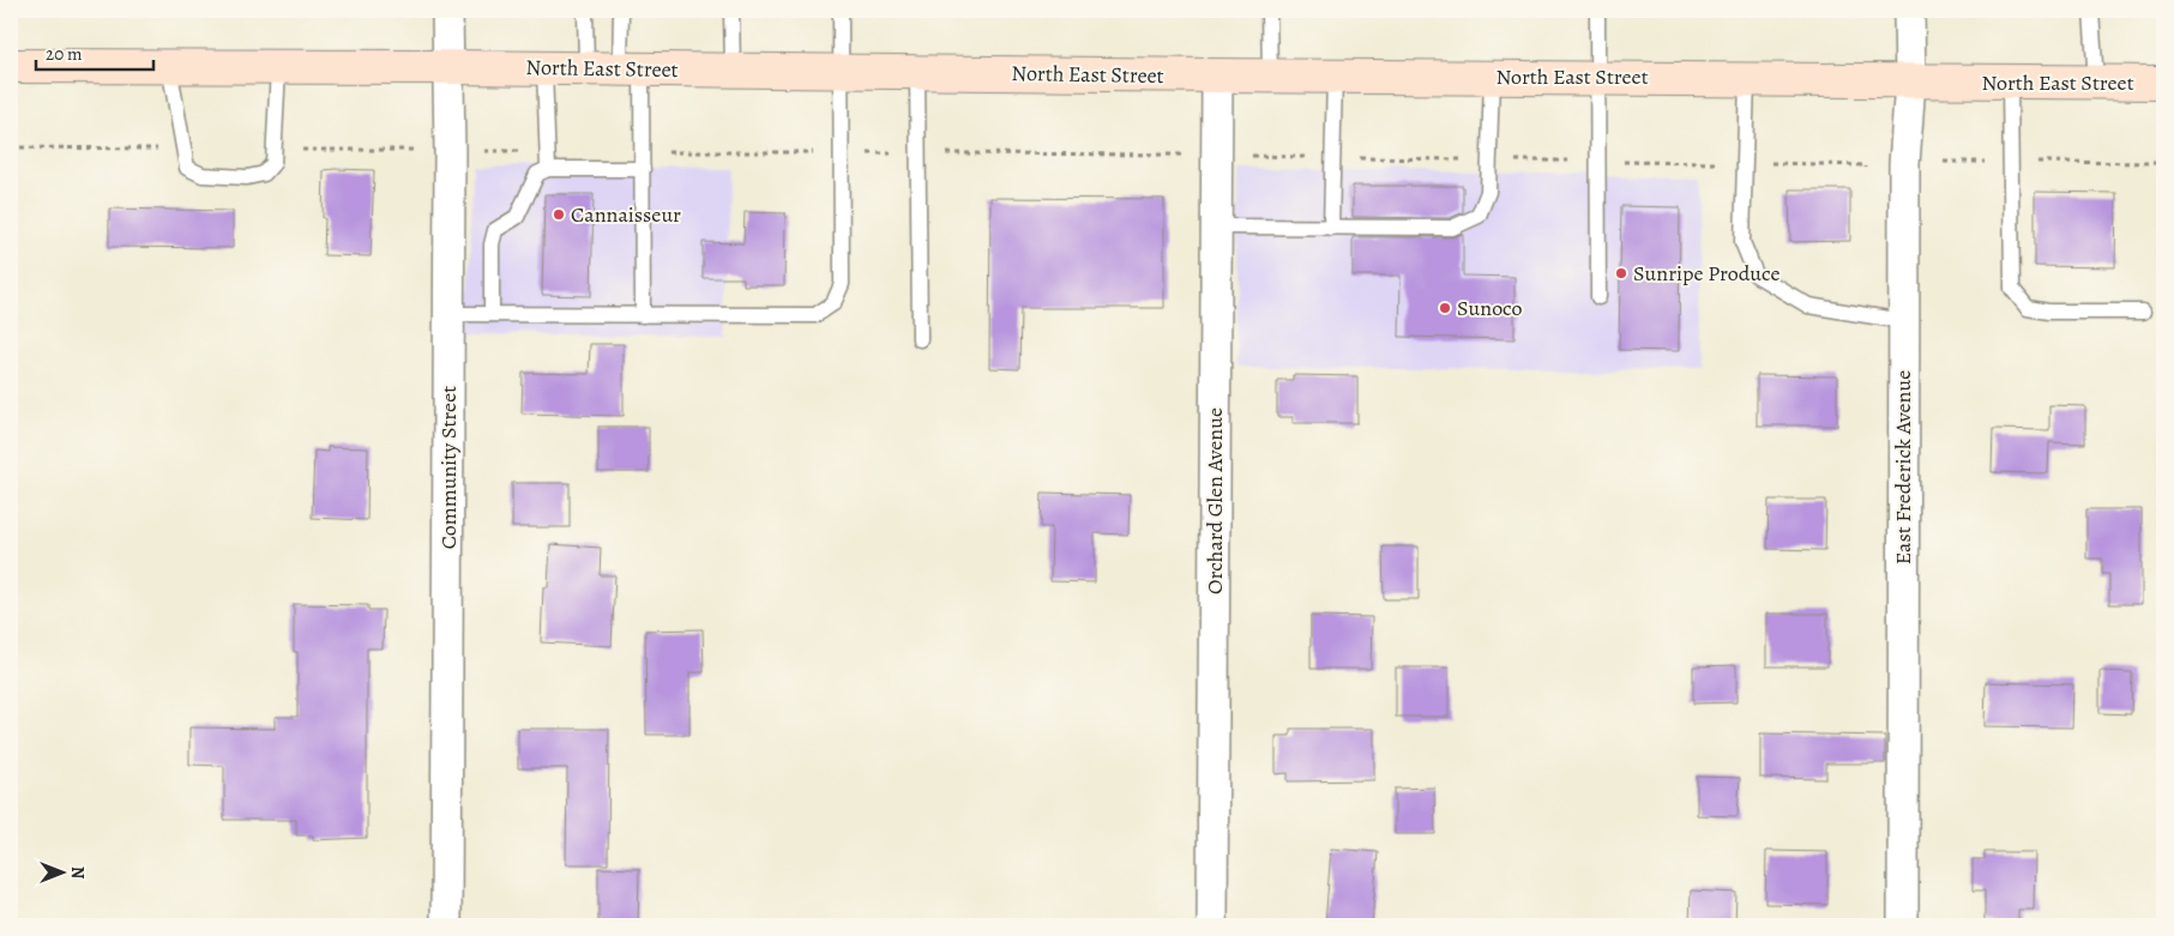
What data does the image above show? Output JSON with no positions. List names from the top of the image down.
{
  "streets": {
    "main road": ["North East Street"],
    "street": ["Community Street", "East Frederick Avenue", "Orchard Glen Avenue"]
  },
  "crossings": [
    ["North East Street", "Community Street"],
    ["North East Street", "East Frederick Avenue"],
    ["North East Street", "Orchard Glen Avenue"]
  ],
  "places": ["Cannaisseur", "Sunripe Produce", "Sunoco"],
  "scale_bar": "20 m",
  "north": "right"
}
